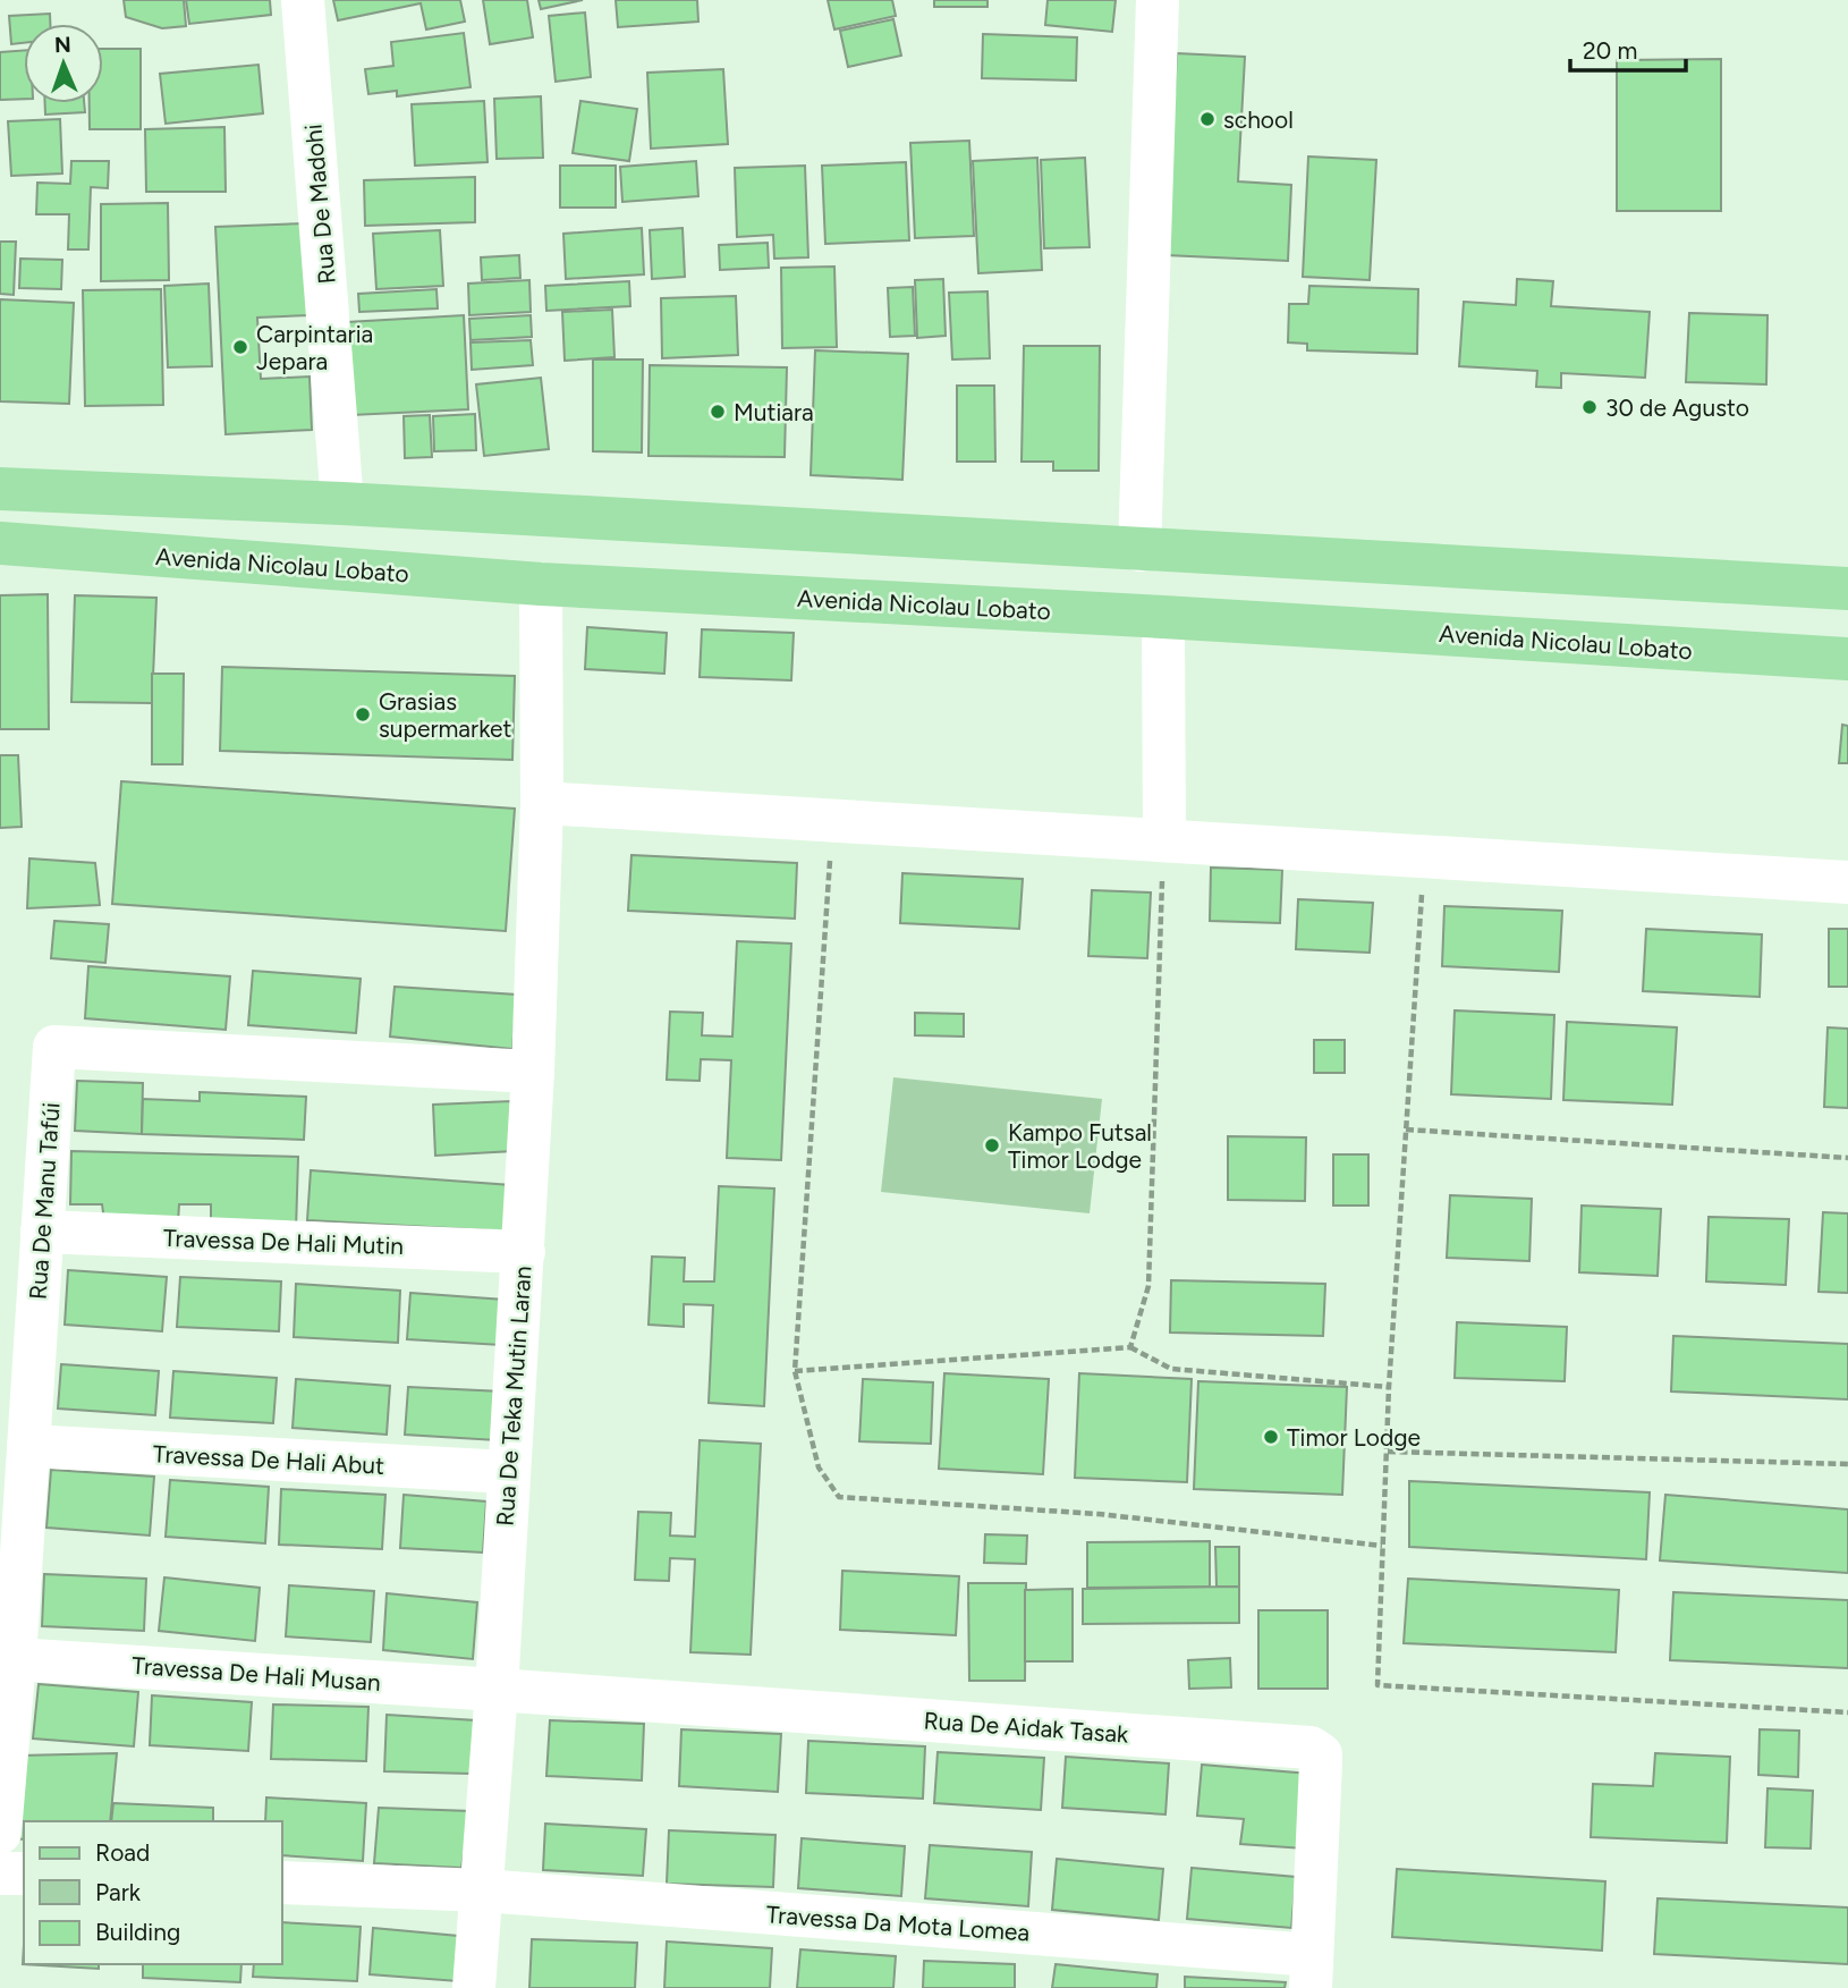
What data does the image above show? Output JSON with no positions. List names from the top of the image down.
{
  "streets": {
    "main road": ["Avenida Nicolau Lobato"],
    "street": [
      "Rua De Madohi",
      "Rua De Manu Tafúi",
      "Travessa De Hali Mutin",
      "Rua De Teka Mutin Laran",
      "Travessa De Hali Abut",
      "Travessa De Hali Musan",
      "Rua De Aidak Tasak",
      "Travessa Da Mota Lomea"
    ]
  },
  "crossings": [
    ["Avenida Nicolau Lobato", "Rua De Teka Mutin Laran"],
    ["Rua De Manu Tafúi", "Travessa De Hali Mutin"],
    ["Rua De Manu Tafúi", "Rua De Teka Mutin Laran"],
    ["Rua De Manu Tafúi", "Travessa De Hali Abut"],
    ["Rua De Manu Tafúi", "Travessa De Hali Musan"],
    ["Travessa De Hali Mutin", "Rua De Teka Mutin Laran"],
    ["Rua De Teka Mutin Laran", "Travessa De Hali Abut"],
    ["Rua De Teka Mutin Laran", "Travessa De Hali Musan"],
    ["Rua De Teka Mutin Laran", "Rua De Aidak Tasak"],
    ["Rua De Teka Mutin Laran", "Travessa Da Mota Lomea"],
    ["Travessa De Hali Musan", "Rua De Aidak Tasak"],
    ["Rua De Aidak Tasak", "Travessa Da Mota Lomea"]
  ],
  "places": [
    "school",
    "Carpintaria Jepara",
    "30 de Agusto",
    "Mutiara",
    "Grasias supermarket",
    "Kampo Futsal Timor Lodge",
    "Timor Lodge"
  ],
  "legend": ["Road", "Park", "Building"],
  "scale_bar": "20 m",
  "north": "top"
}
